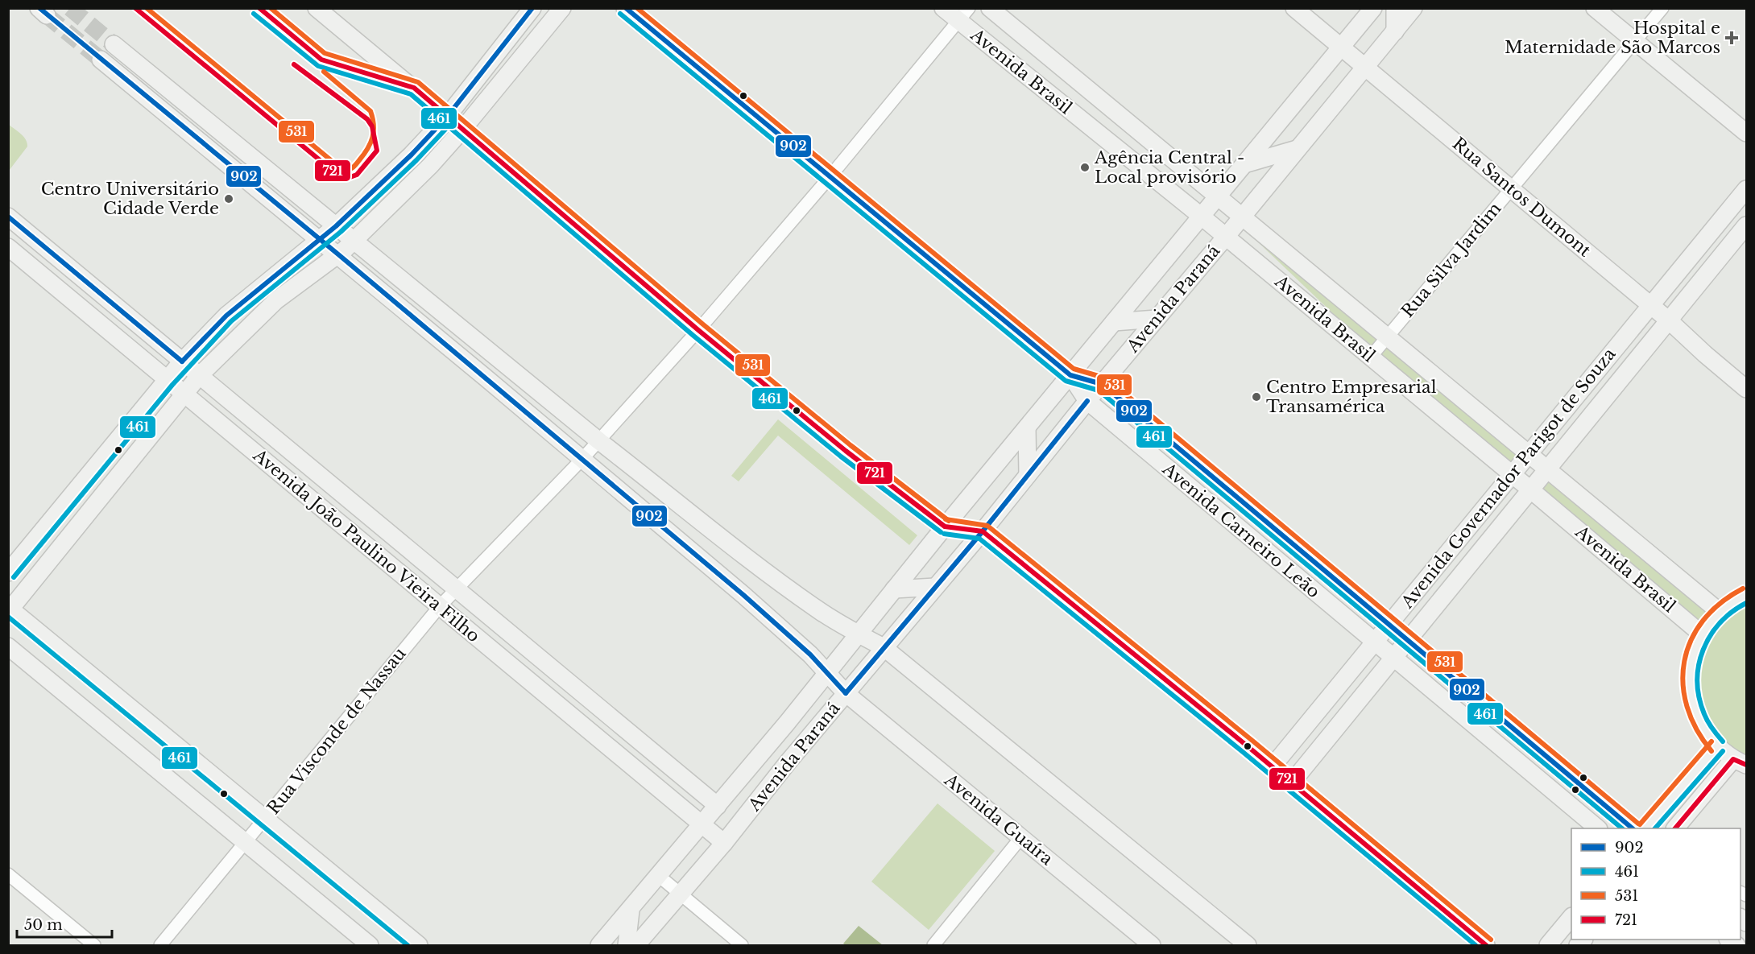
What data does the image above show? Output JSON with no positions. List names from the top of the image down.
{
  "streets": {
    "main road": [
      "Avenida Brasil",
      "Rua Santos Dumont",
      "Avenida Paraná",
      "Avenida Governador Parigot de Souza",
      "Avenida Carneiro Leão",
      "Avenida João Paulino Vieira Filho",
      "Avenida Guaíra"
    ],
    "street": ["Rua Silva Jardim", "Rua Visconde de Nassau"]
  },
  "crossings": [
    ["Avenida Brasil", "Rua Silva Jardim"],
    ["Avenida Brasil", "Avenida Paraná"],
    ["Avenida Brasil", "Avenida Governador Parigot de Souza"],
    ["Avenida Brasil", "Rua Visconde de Nassau"],
    ["Rua Santos Dumont", "Rua Silva Jardim"],
    ["Rua Santos Dumont", "Avenida Paraná"],
    ["Rua Santos Dumont", "Avenida Governador Parigot de Souza"],
    ["Avenida Paraná", "Avenida Carneiro Leão"],
    ["Avenida Paraná", "Avenida João Paulino Vieira Filho"],
    ["Avenida Paraná", "Avenida Guaíra"],
    ["Avenida Governador Parigot de Souza", "Avenida Carneiro Leão"],
    ["Avenida João Paulino Vieira Filho", "Rua Visconde de Nassau"],
    ["Rua Visconde de Nassau", "Avenida Guaíra"]
  ],
  "places": {
    "health": ["Hospital e Maternidade São Marcos"],
    "other": ["Agência Central - Local provisório", "Centro Universitário Cidade Verde", "Centro Empresarial Transamérica"]
  },
  "lines": [
    "transit line 902",
    "transit line 531",
    "transit line 721",
    "transit line 461"
  ],
  "legend": [
    "902",
    "461",
    "531",
    "721"
  ],
  "scale_bar": "50 m"
}
